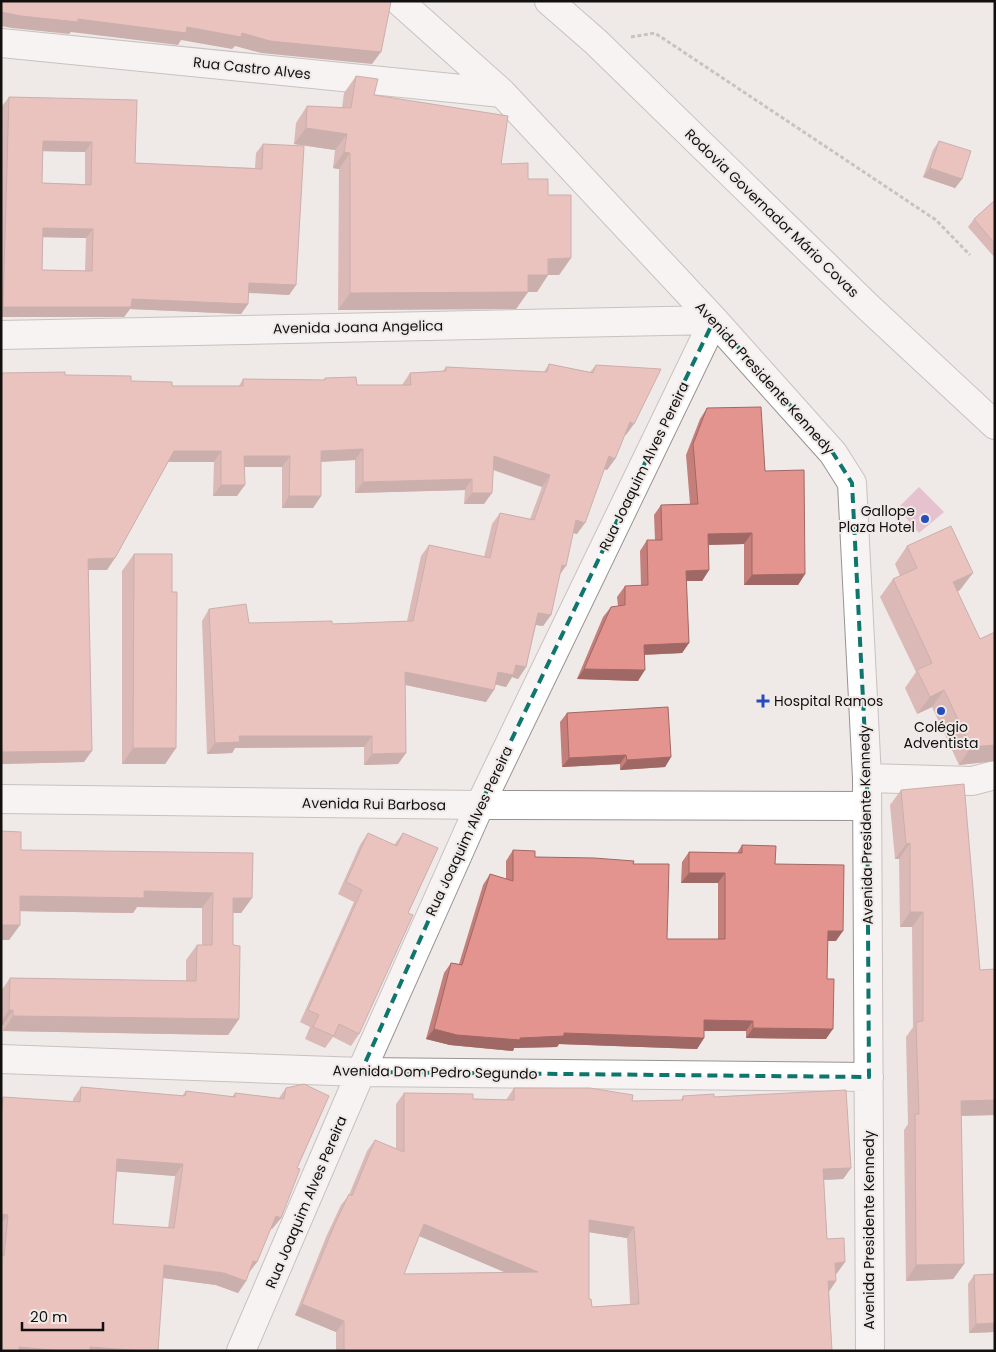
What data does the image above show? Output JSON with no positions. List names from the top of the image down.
{
  "streets": {
    "main road": [
      "Rua Castro Alves",
      "Rodovia Governador Mário Covas",
      "Avenida Joana Angelica",
      "Avenida Presidente Kennedy",
      "Rua Joaquim Alves Pereira",
      "Avenida Rui Barbosa",
      "Avenida Dom Pedro Segundo"
    ]
  },
  "crossings": [
    ["Rua Castro Alves", "Avenida Presidente Kennedy"],
    ["Avenida Joana Angelica", "Avenida Presidente Kennedy"],
    ["Avenida Joana Angelica", "Rua Joaquim Alves Pereira"],
    ["Avenida Presidente Kennedy", "Rua Joaquim Alves Pereira"],
    ["Avenida Presidente Kennedy", "Avenida Rui Barbosa"],
    ["Avenida Presidente Kennedy", "Avenida Dom Pedro Segundo"],
    ["Rua Joaquim Alves Pereira", "Avenida Rui Barbosa"],
    ["Rua Joaquim Alves Pereira", "Avenida Dom Pedro Segundo"]
  ],
  "places": {
    "other": ["Gallope Plaza Hotel", "Colégio Adventista"],
    "health": ["Hospital Ramos"]
  },
  "scale_bar": "20 m"
}
